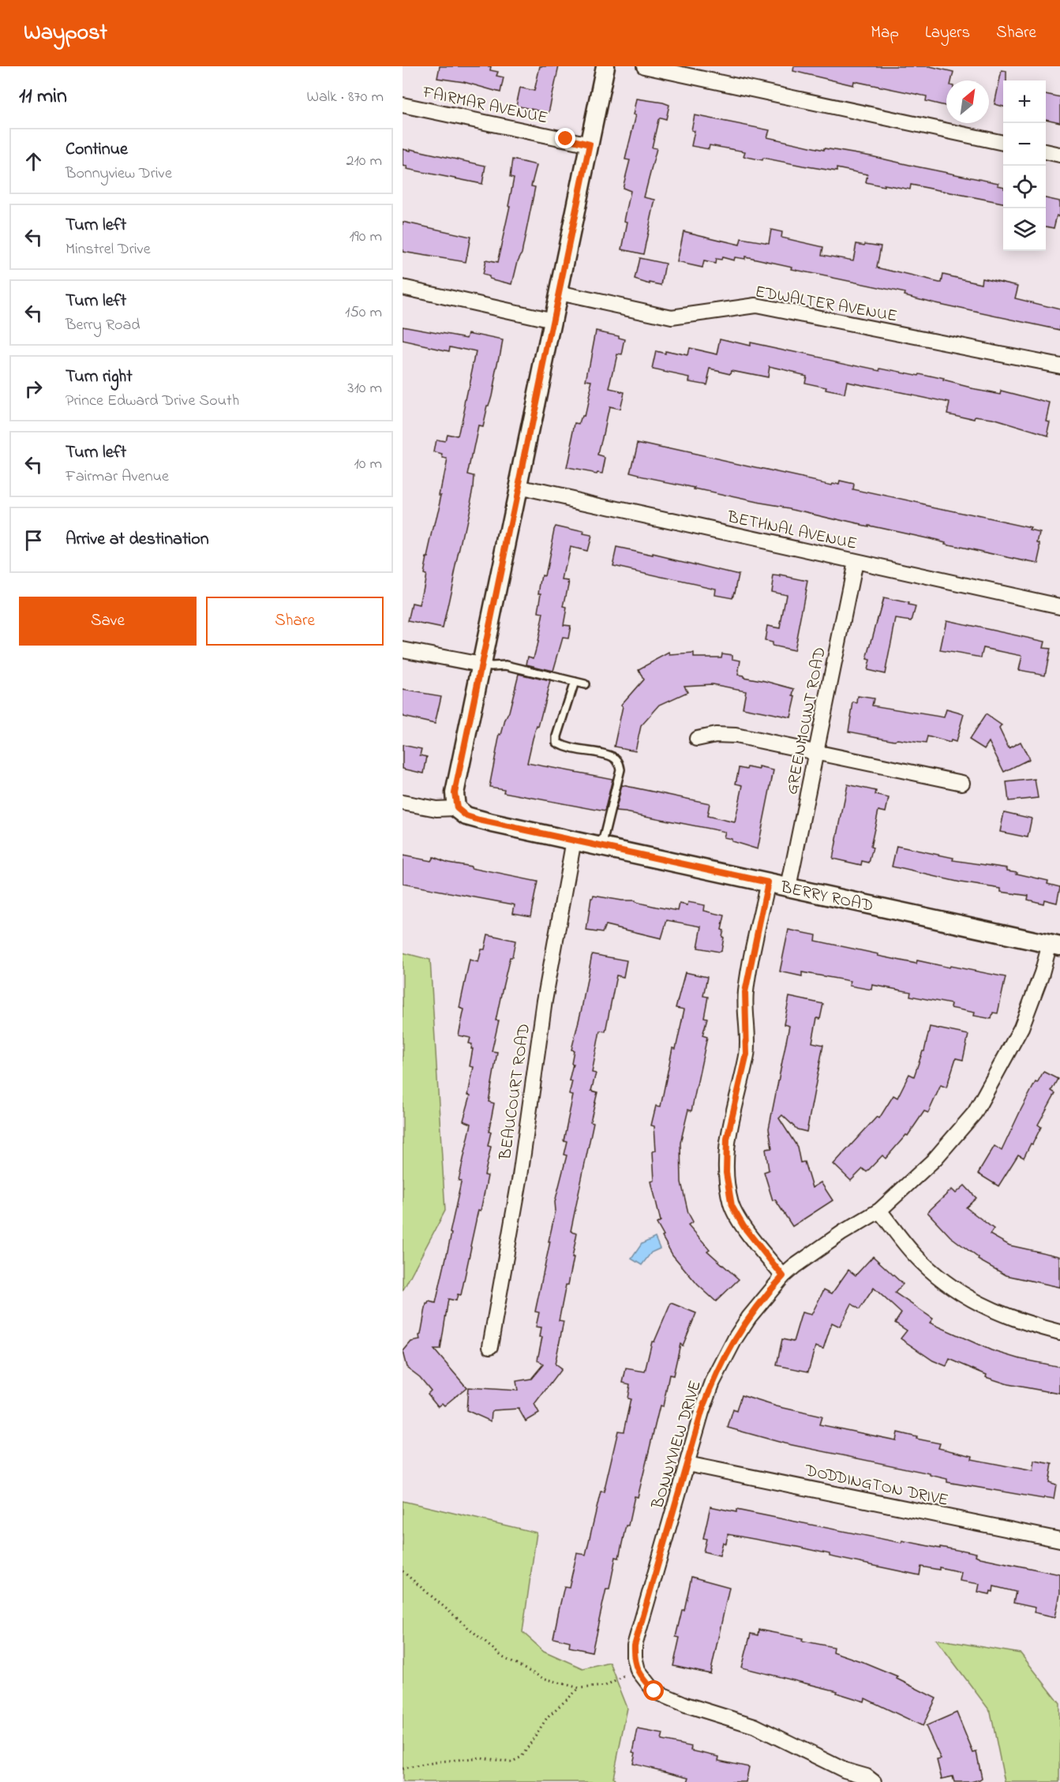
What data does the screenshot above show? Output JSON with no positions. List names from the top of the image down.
{
  "streets": {
    "street": [
      "FAIRMAR AVENUE",
      "EDWALTER AVENUE",
      "BETHNAL AVENUE",
      "GREENMOUNT ROAD",
      "BERRY ROAD",
      "BEAUCOURT ROAD",
      "BONNYVIEW DRIVE",
      "DODDINGTON DRIVE"
    ]
  },
  "crossings": [
    ["BETHNAL AVENUE", "GREENMOUNT ROAD"],
    ["GREENMOUNT ROAD", "BERRY ROAD"],
    ["BERRY ROAD", "BEAUCOURT ROAD"],
    ["BERRY ROAD", "BONNYVIEW DRIVE"],
    ["BONNYVIEW DRIVE", "DODDINGTON DRIVE"]
  ],
  "north": "top right",
  "page": {
    "header": "Waypost",
    "nav": ["Map", "Layers", "Share"],
    "heading": ["11 min", "Walk · 870 m"],
    "map_buttons": ["+", "−"],
    "list": [
      ["Continue", "Bonnyview Drive", "210 m"],
      ["Turn left", "Minstrel Drive", "190 m"],
      ["Turn left", "Berry Road", "150 m"],
      ["Turn right", "Prince Edward Drive South", "310 m"],
      ["Turn left", "Fairmar Avenue", "10 m"],
      "Arrive at destination"
    ],
    "buttons": ["Save", "Share"]
  }
}
